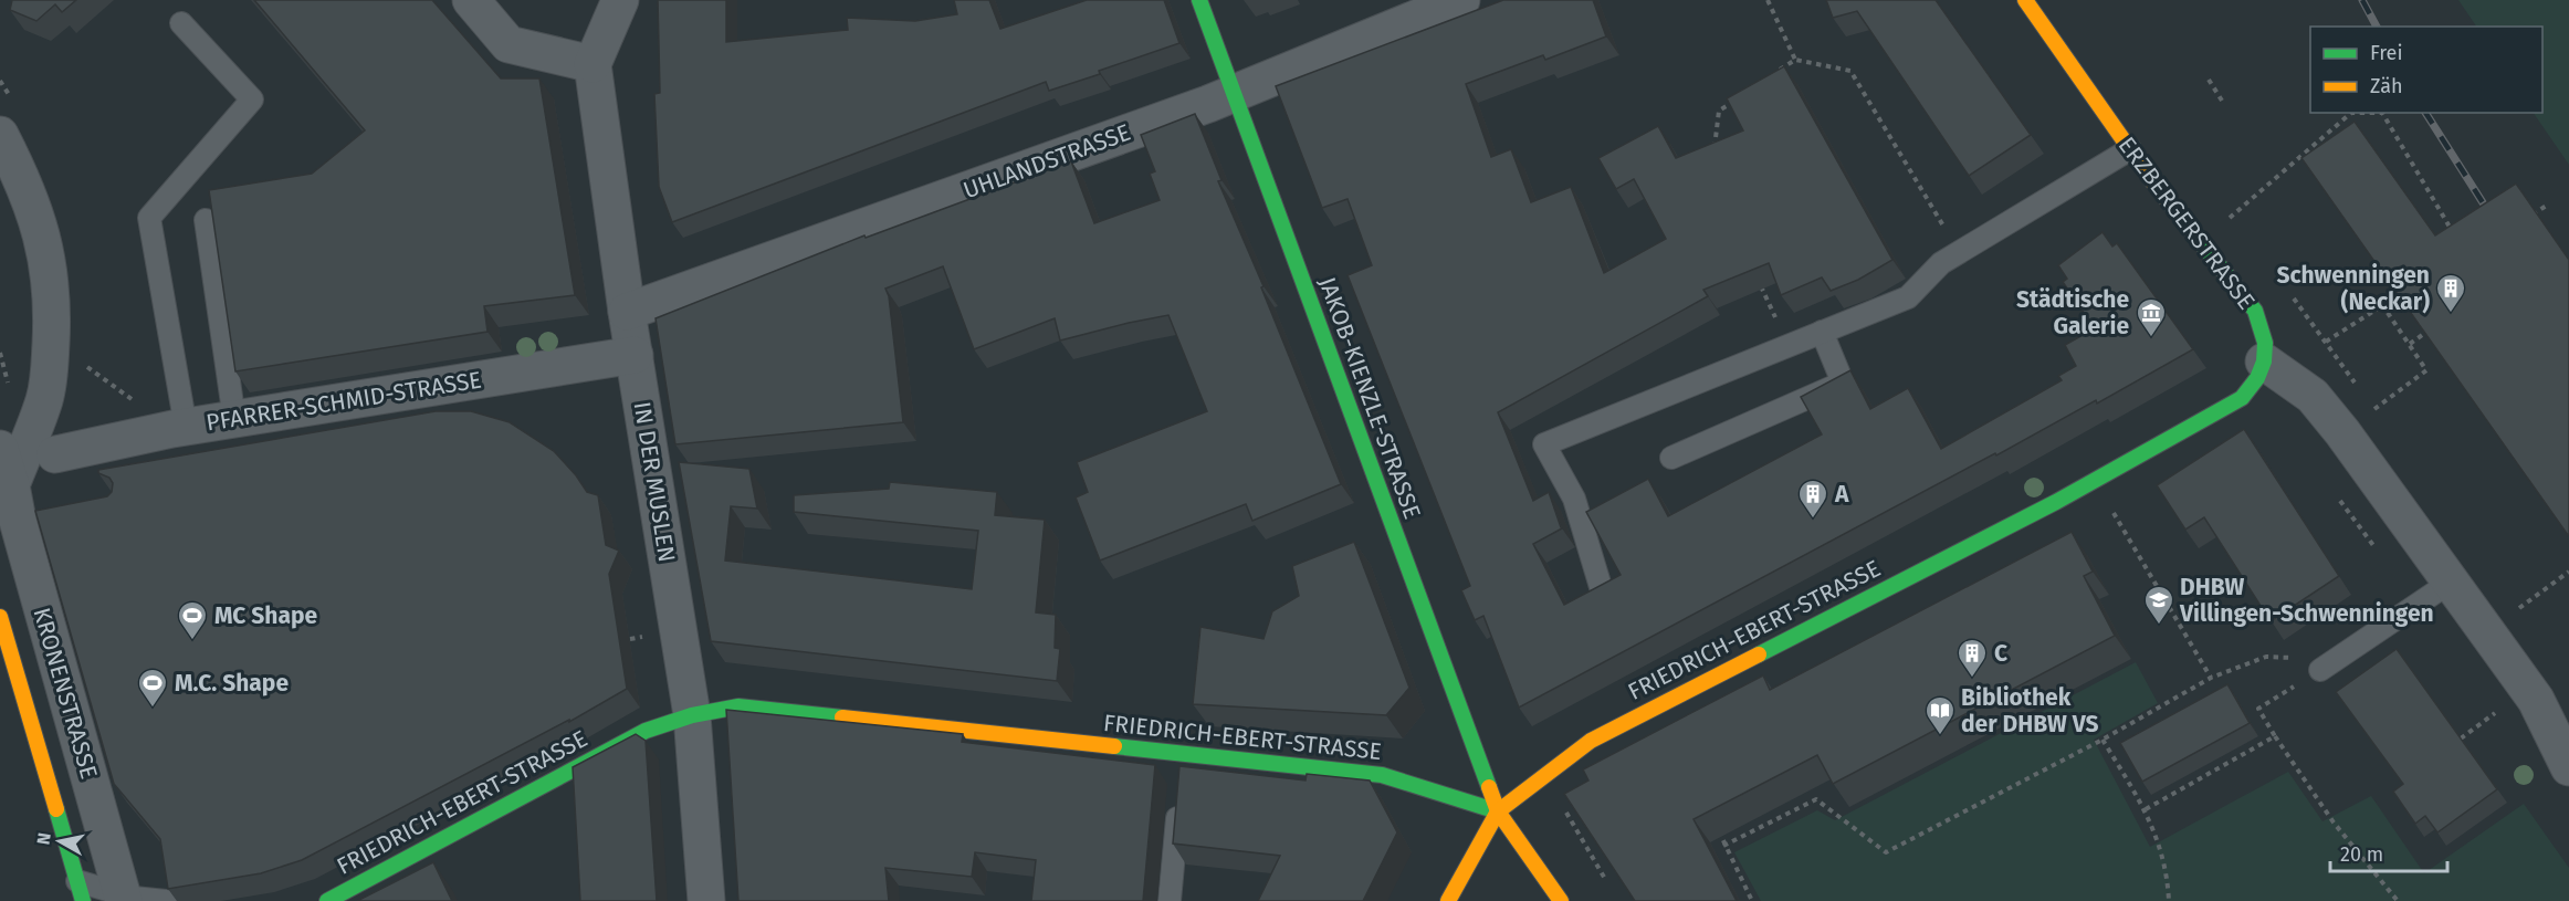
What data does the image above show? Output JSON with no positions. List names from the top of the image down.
{
  "streets": {
    "street": [
      "UHLANDSTRASSE",
      "ERZBERGERSTRASSE",
      "JAKOB-KIENZLE-STRASSE",
      "PFARRER-SCHMID-STRASSE",
      "IN DER MUSLEN",
      "FRIEDRICH-EBERT-STRASSE",
      "KRONENSTRASSE"
    ]
  },
  "crossings": [
    ["UHLANDSTRASSE", "JAKOB-KIENZLE-STRASSE"],
    ["UHLANDSTRASSE", "IN DER MUSLEN"],
    ["ERZBERGERSTRASSE", "FRIEDRICH-EBERT-STRASSE"],
    ["JAKOB-KIENZLE-STRASSE", "FRIEDRICH-EBERT-STRASSE"],
    ["PFARRER-SCHMID-STRASSE", "IN DER MUSLEN"],
    ["IN DER MUSLEN", "FRIEDRICH-EBERT-STRASSE"]
  ],
  "places": {
    "building": ["Schwenningen (Neckar)", "A", "C"],
    "museum": ["Städtische Galerie"],
    "school or university": ["DHBW Villingen-Schwenningen"],
    "sports": ["MC Shape", "M.C. Shape"],
    "library": ["Bibliothek der DHBW VS"]
  },
  "legend": ["Frei", "Zäh"],
  "scale_bar": "20 m",
  "north": "left"
}
